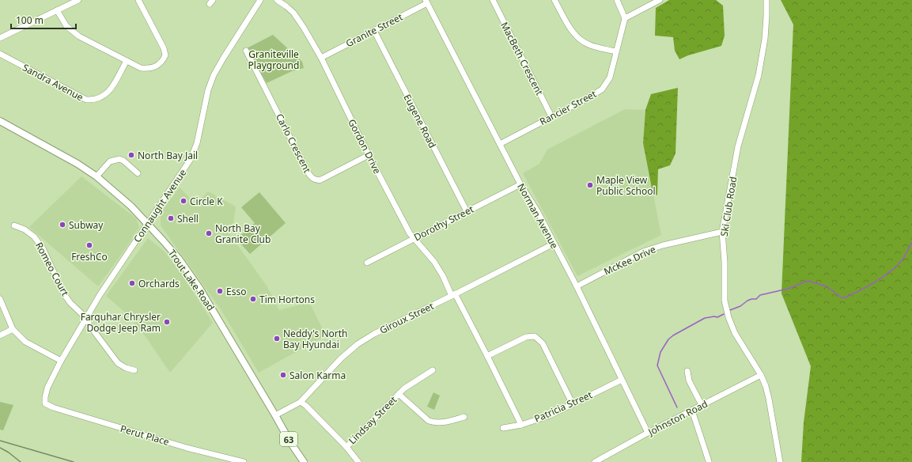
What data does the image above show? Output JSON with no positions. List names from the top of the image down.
{
  "streets": {
    "main road": ["Trout Lake Road", "63"],
    "street": [
      "Granite Street",
      "MacBeth Crescent",
      "Sandra Avenue",
      "Rancier Street",
      "Eugene Road",
      "Carlo Crescent",
      "Gordon Drive",
      "Connaught Avenue",
      "Ski Club Road",
      "Norman Avenue",
      "Dorothy Street",
      "McKee Drive",
      "Romeo Court",
      "Giroux Street",
      "Patricia Street",
      "Johnston Road",
      "Lindsay Street",
      "Perut Place"
    ]
  },
  "crossings": [
    ["Granite Street", "Eugene Road"],
    ["Granite Street", "Gordon Drive"],
    ["Granite Street", "Norman Avenue"],
    ["MacBeth Crescent", "Rancier Street"],
    ["Rancier Street", "Norman Avenue"],
    ["Eugene Road", "Dorothy Street"],
    ["Carlo Crescent", "Gordon Drive"],
    ["Gordon Drive", "Dorothy Street"],
    ["Gordon Drive", "Giroux Street"],
    ["Gordon Drive", "Patricia Street"],
    ["Connaught Avenue", "Romeo Court"],
    ["Connaught Avenue", "Trout Lake Road"],
    ["Connaught Avenue", "Perut Place"],
    ["Ski Club Road", "McKee Drive"],
    ["Ski Club Road", "Johnston Road"],
    ["Norman Avenue", "Dorothy Street"],
    ["Norman Avenue", "McKee Drive"],
    ["Norman Avenue", "Giroux Street"],
    ["Norman Avenue", "Patricia Street"],
    ["Norman Avenue", "Johnston Road"],
    ["Trout Lake Road", "Giroux Street"]
  ],
  "parks": ["Graniteville Playground"],
  "places": [
    "North Bay Jail",
    "Maple View Public School",
    "Circle K",
    "Shell",
    "Subway",
    "North Bay Granite Club",
    "FreshCo",
    "Orchards",
    "Esso",
    "Tim Hortons",
    "Farquhar Chrysler Dodge Jeep Ram",
    "Neddy's North Bay Hyundai",
    "Salon Karma"
  ],
  "scale_bar": "100 m"
}
